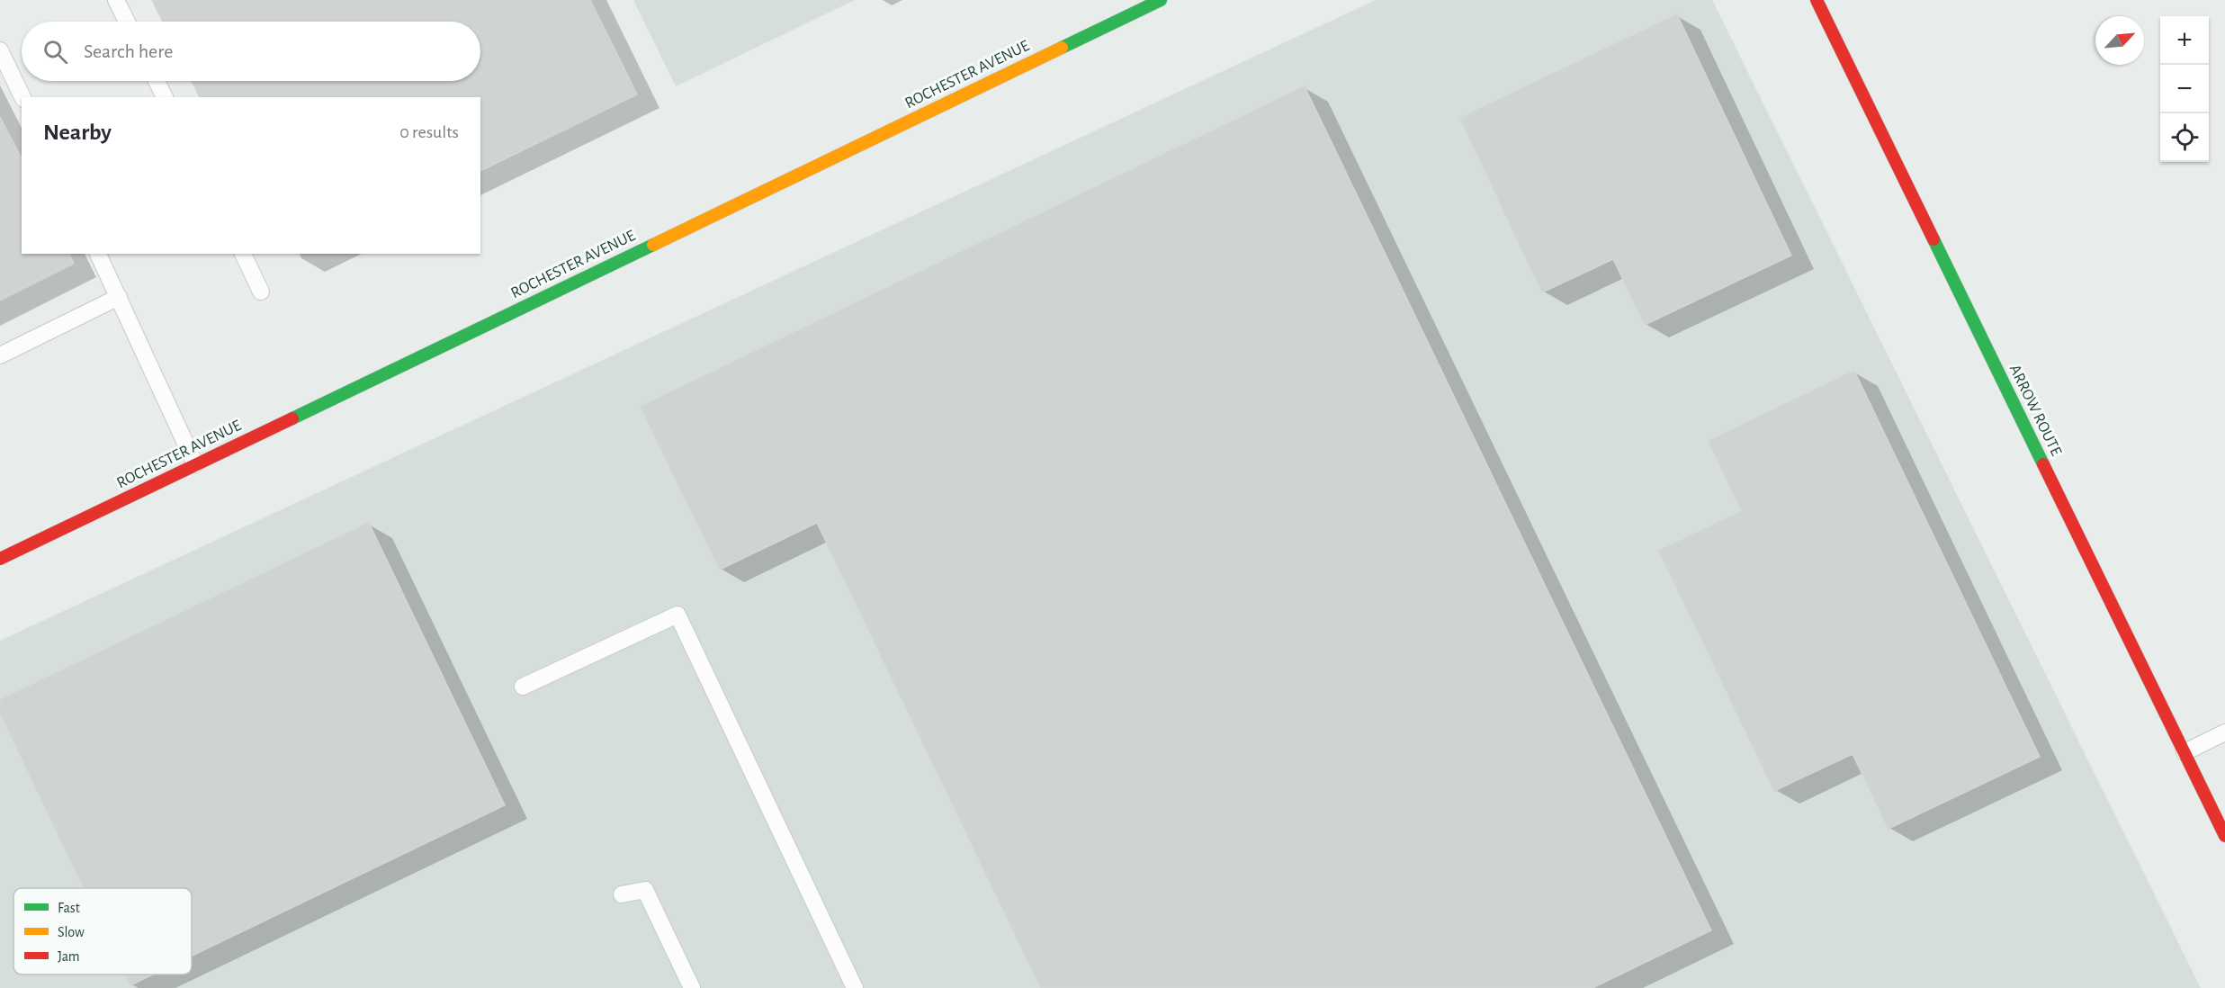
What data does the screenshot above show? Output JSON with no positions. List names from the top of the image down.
{
  "streets": {
    "main road": ["ROCHESTER AVENUE", "ARROW ROUTE"]
  },
  "legend": ["Fast", "Slow", "Jam"],
  "north": "top right",
  "page": {
    "map_buttons": ["+", "−"],
    "search": "Search here",
    "heading": ["Nearby", "0 results"]
  }
}
